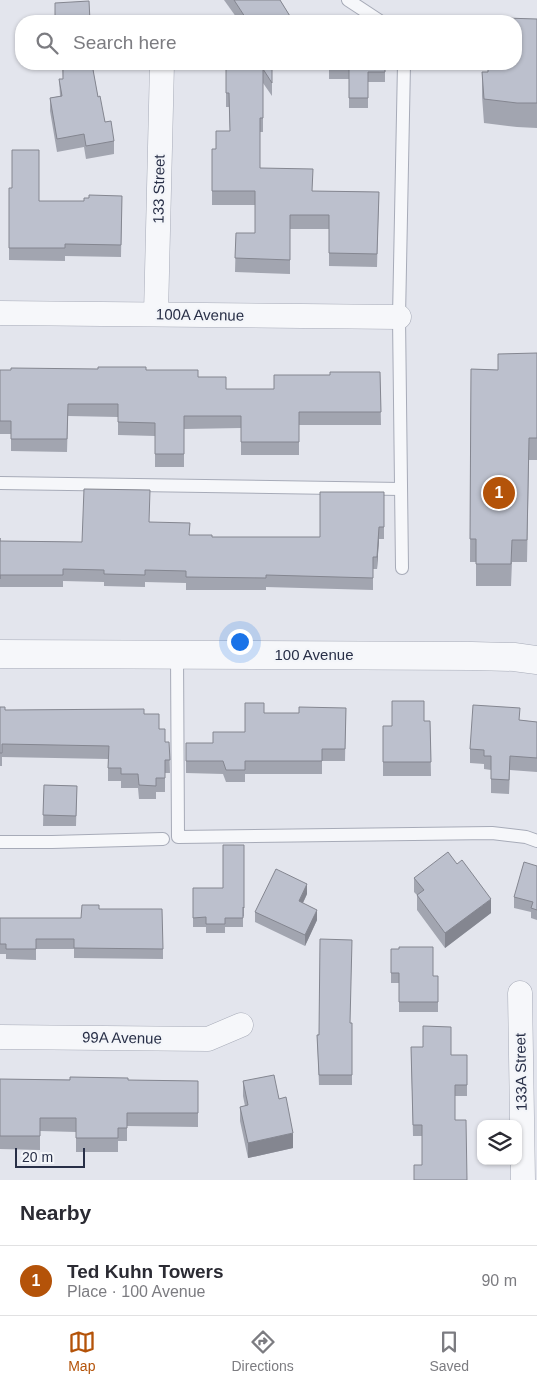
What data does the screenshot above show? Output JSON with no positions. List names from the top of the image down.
{
  "streets": {
    "street": [
      "133 Street",
      "100A Avenue",
      "100 Avenue",
      "99A Avenue",
      "133A Street"
    ]
  },
  "crossings": [
    ["133 Street", "100A Avenue"]
  ],
  "scale_bar": "20 m",
  "page": {
    "search": "Search here",
    "pins": "1",
    "scale": "20 m",
    "heading": "Nearby",
    "list": [
      {
        "mark": "1",
        "name": "Ted Kuhn Towers",
        "note": "Place · 100 Avenue",
        "value": "90 m"
      }
    ],
    "nav": ["Map", "Directions", "Saved"]
  }
}
